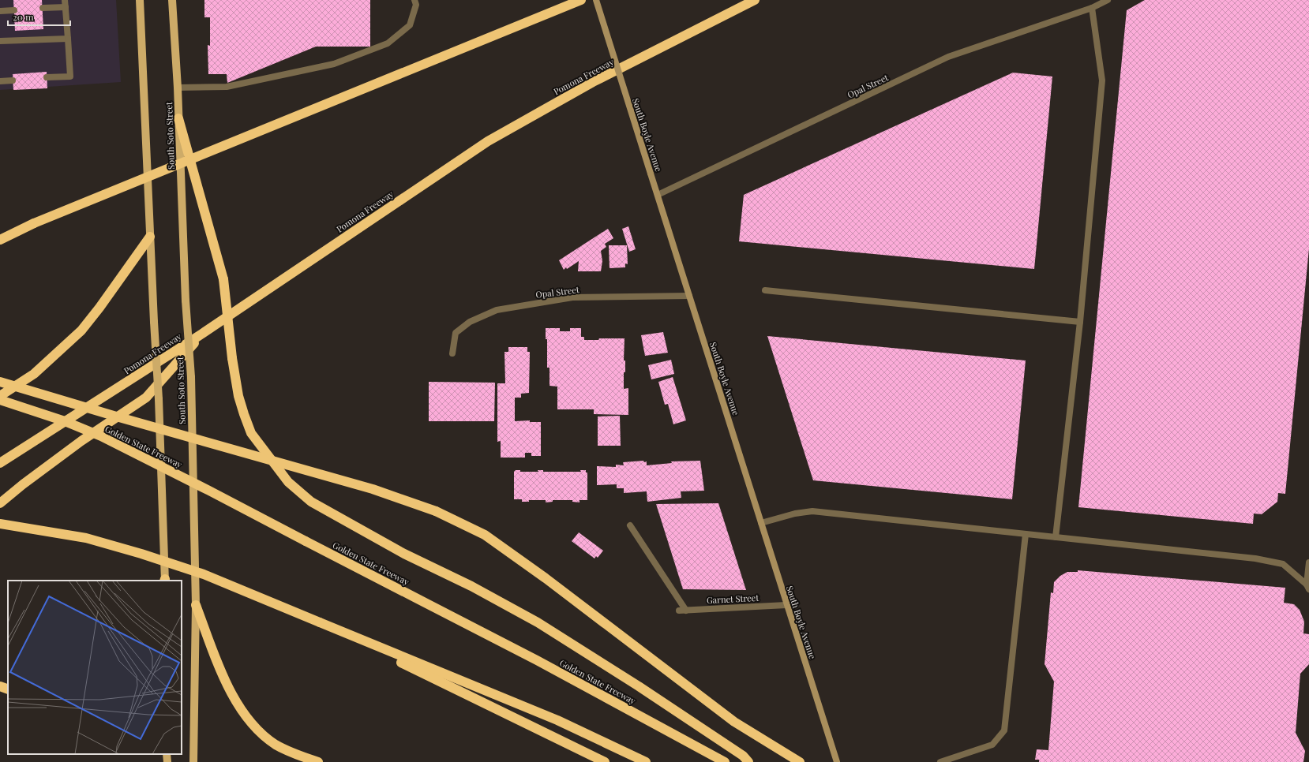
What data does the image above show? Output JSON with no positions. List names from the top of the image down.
{
  "streets": {
    "highway": ["Pomona Freeway", "Golden State Freeway"],
    "main road": ["South Boyle Avenue", "South Soto Street"],
    "street": ["Opal Street", "Garnet Street"]
  },
  "crossings": [
    ["Opal Street", "South Boyle Avenue"],
    ["South Boyle Avenue", "Garnet Street"]
  ],
  "scale_bar": "20 m"
}
